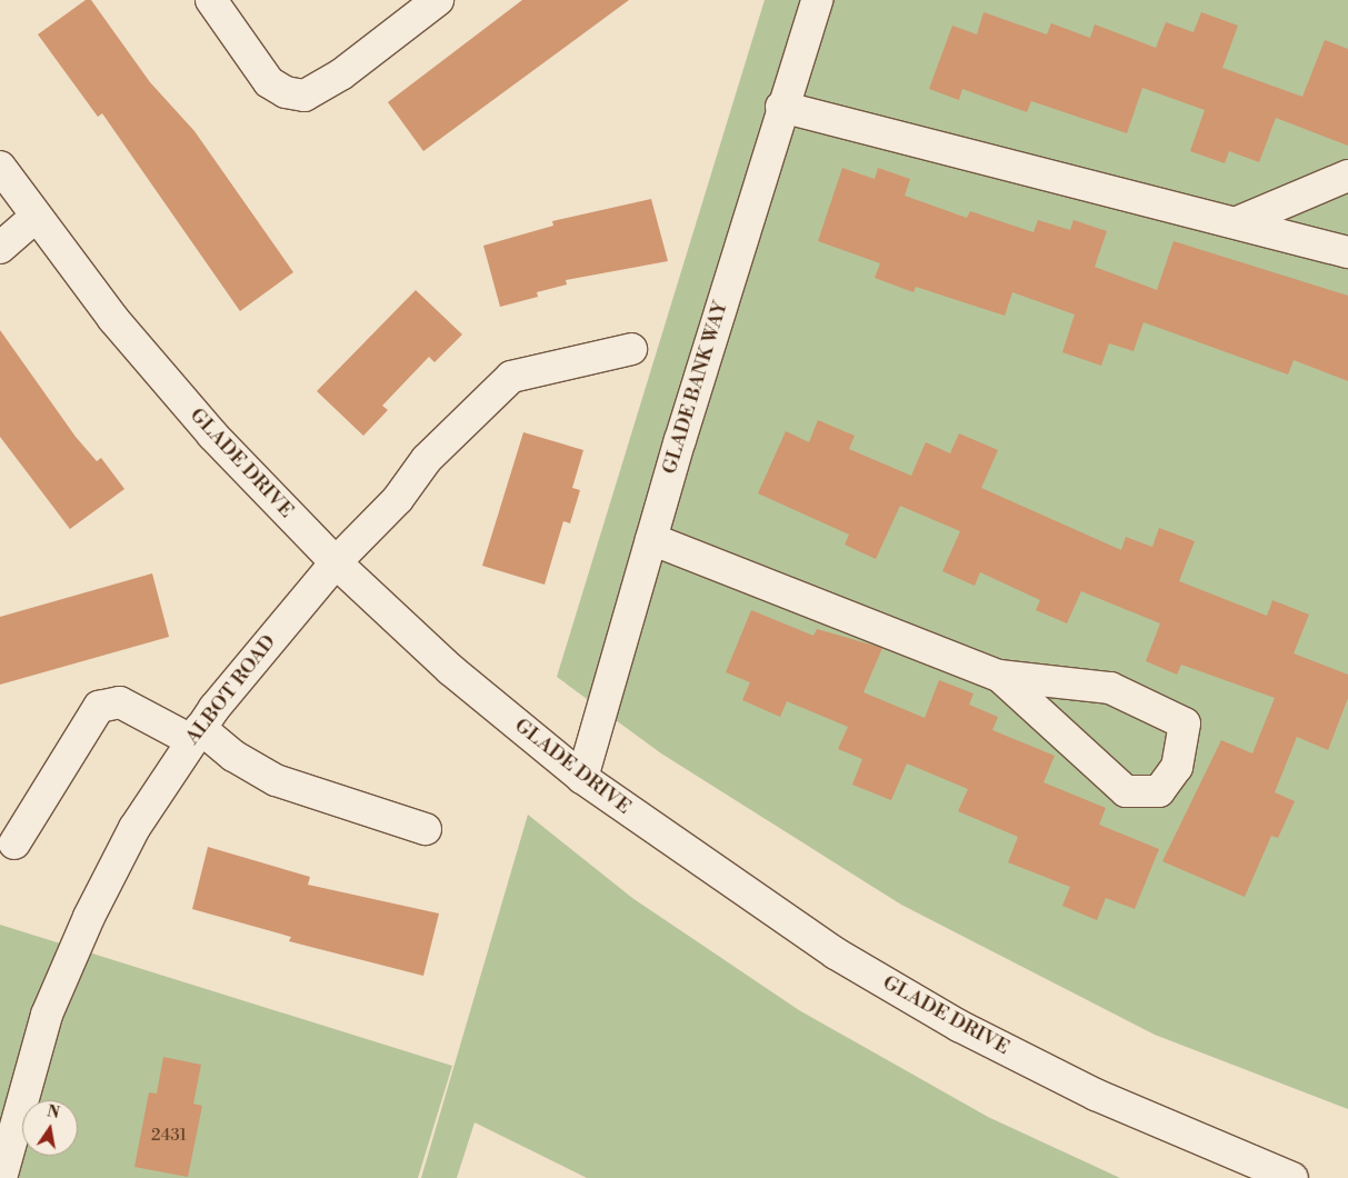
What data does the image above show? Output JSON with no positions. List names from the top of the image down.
{
  "streets": {
    "street": ["GLADE BANK WAY", "GLADE DRIVE", "ALBOT ROAD"]
  },
  "crossings": [
    ["GLADE BANK WAY", "GLADE DRIVE"],
    ["GLADE DRIVE", "ALBOT ROAD"]
  ],
  "house_numbers": ["2431"],
  "north": "top"
}
